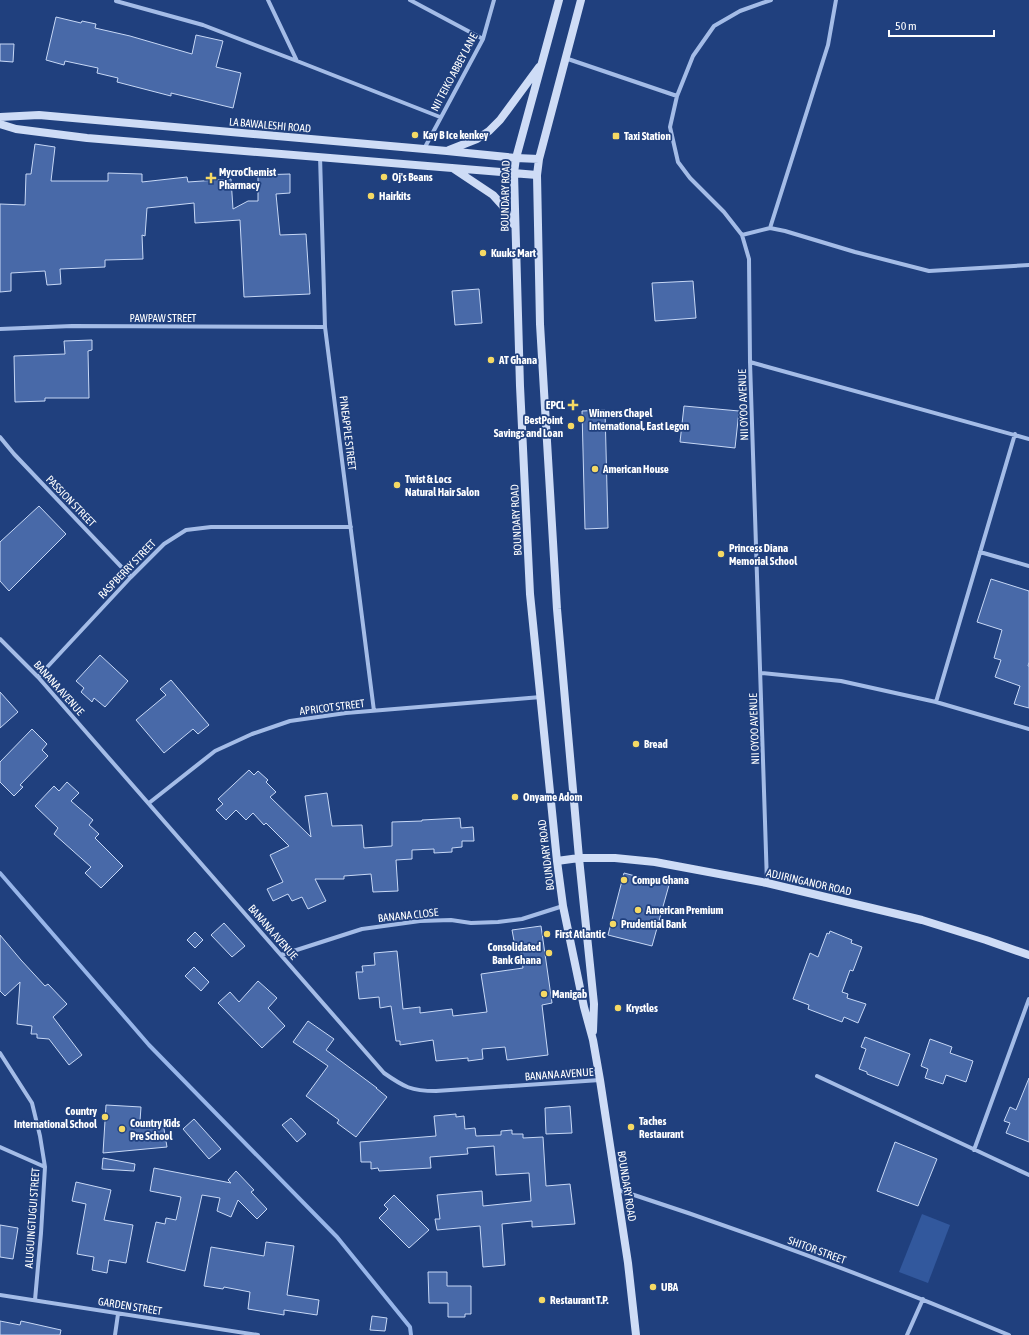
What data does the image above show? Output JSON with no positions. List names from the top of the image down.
{
  "streets": {
    "main road": ["LA BAWALESHI ROAD", "BOUNDARY ROAD", "ADJIRINGANOR ROAD"],
    "street": [
      "NII TEIKO ABBEY LANE",
      "PAWPAW STREET",
      "NII OYOO AVENUE",
      "PINEAPPLE STREET",
      "PASSION STREET",
      "RASPBERRY STREET",
      "BANANA AVENUE",
      "APRICOT STREET",
      "BANANA CLOSE",
      "ALUGUINGTUGUI STREET",
      "SHITOR STREET",
      "GARDEN STREET"
    ]
  },
  "crossings": [
    ["NII TEIKO ABBEY LANE", "LA BAWALESHI ROAD"],
    ["LA BAWALESHI ROAD", "BOUNDARY ROAD"],
    ["BOUNDARY ROAD", "BANANA AVENUE"],
    ["BOUNDARY ROAD", "APRICOT STREET"],
    ["BOUNDARY ROAD", "ADJIRINGANOR ROAD"],
    ["BOUNDARY ROAD", "BANANA CLOSE"],
    ["BOUNDARY ROAD", "SHITOR STREET"],
    ["PAWPAW STREET", "PINEAPPLE STREET"],
    ["NII OYOO AVENUE", "ADJIRINGANOR ROAD"],
    ["PINEAPPLE STREET", "RASPBERRY STREET"],
    ["PINEAPPLE STREET", "APRICOT STREET"],
    ["PASSION STREET", "RASPBERRY STREET"],
    ["RASPBERRY STREET", "BANANA AVENUE"],
    ["BANANA AVENUE", "APRICOT STREET"],
    ["BANANA AVENUE", "BANANA CLOSE"],
    ["ALUGUINGTUGUI STREET", "GARDEN STREET"]
  ],
  "places": {
    "other": [
      "Kay B Ice kenkey",
      "Oj's Beans",
      "Hairkits",
      "Kuuks Mart",
      "AT Ghana",
      "Winners Chapel International, East Legon",
      "BestPoint Savings and Loan",
      "American House",
      "Twist & Locs Natural Hair Salon",
      "Princess Diana Memorial School",
      "Bread",
      "Onyame Adom",
      "Compu Ghana",
      "American Premium",
      "Prudential Bank",
      "First Atlantic",
      "Consolidated Bank Ghana",
      "Manigab",
      "Krystles",
      "Country International School",
      "Taches Restaurant",
      "Country Kids Pre School",
      "UBA",
      "Restaurant T.P."
    ],
    "transit": ["Taxi Station"],
    "health": ["MycroChemist Pharmacy", "EPCL"]
  },
  "scale_bar": "50 m"
}
